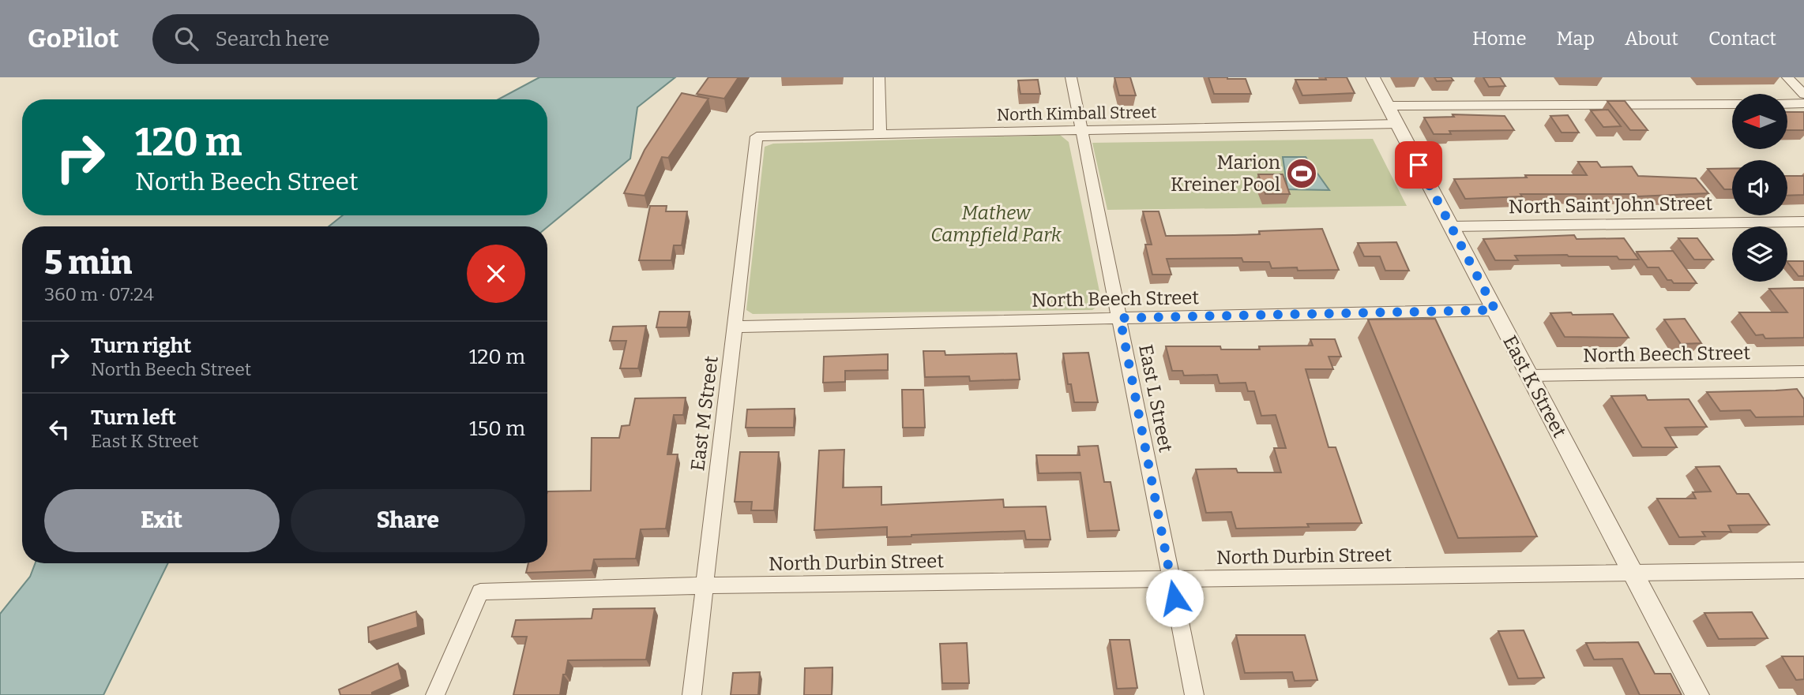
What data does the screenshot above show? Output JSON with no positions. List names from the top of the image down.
{
  "streets": {
    "street": [
      "North Kimball Street",
      "North Saint John Street",
      "North Beech Street",
      "East K Street",
      "East L Street",
      "East M Street",
      "North Durbin Street"
    ]
  },
  "crossings": [
    ["North Kimball Street", "East K Street"],
    ["North Kimball Street", "East L Street"],
    ["North Kimball Street", "East M Street"],
    ["North Saint John Street", "East K Street"],
    ["North Beech Street", "East K Street"],
    ["North Beech Street", "East L Street"],
    ["North Beech Street", "East M Street"],
    ["East K Street", "North Durbin Street"],
    ["East L Street", "North Durbin Street"],
    ["East M Street", "North Durbin Street"]
  ],
  "parks": ["Mathew Campfield Park"],
  "places": {
    "sports": ["Marion Kreiner Pool"]
  },
  "north": "left",
  "page": {
    "header": "GoPilot",
    "search": "Search here",
    "nav": [
      "Home",
      "Map",
      "About",
      "Contact"
    ],
    "turn": ["120 m", "North Beech Street"],
    "heading": ["5 min", "360 m · 07:24"],
    "list": [
      {
        "name": "Turn right",
        "note": "North Beech Street",
        "value": "120 m"
      },
      {
        "name": "Turn left",
        "note": "East K Street",
        "value": "150 m"
      }
    ],
    "buttons": ["Exit", "Share"]
  }
}
